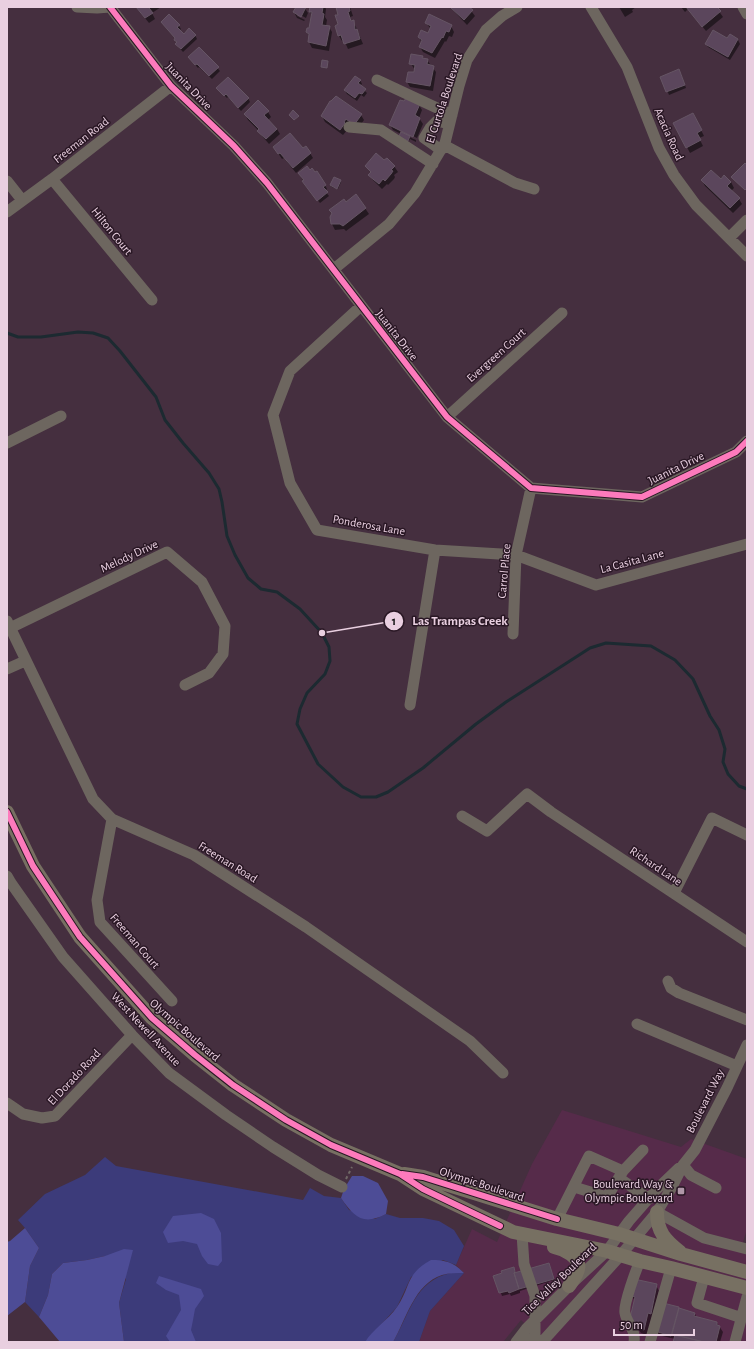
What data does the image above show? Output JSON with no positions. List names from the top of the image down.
{
  "streets": {
    "main road": ["Olympic Boulevard"],
    "street": [
      "Juanita Drive",
      "El Curtola Boulevard",
      "Acacia Road",
      "Freeman Road",
      "Hilton Court",
      "Evergreen Court",
      "Ponderosa Lane",
      "Melody Drive",
      "La Casita Lane",
      "Carrol Place",
      "Richard Lane",
      "Freeman Court",
      "West Newell Avenue",
      "El Dorado Road",
      "Boulevard Way",
      "Tice Valley Boulevard"
    ]
  },
  "crossings": [
    ["Juanita Drive", "El Curtola Boulevard"],
    ["Juanita Drive", "Freeman Road"],
    ["Juanita Drive", "Evergreen Court"],
    ["Juanita Drive", "Ponderosa Lane"],
    ["Juanita Drive", "Carrol Place"],
    ["Freeman Road", "Hilton Court"],
    ["Freeman Road", "Melody Drive"],
    ["Freeman Road", "Freeman Court"],
    ["Ponderosa Lane", "La Casita Lane"],
    ["Ponderosa Lane", "Carrol Place"],
    ["La Casita Lane", "Carrol Place"],
    ["West Newell Avenue", "El Dorado Road"],
    ["Olympic Boulevard", "Boulevard Way"],
    ["Olympic Boulevard", "Tice Valley Boulevard"],
    ["Boulevard Way", "Tice Valley Boulevard"]
  ],
  "places": {
    "other": ["Las Trampas Creek"],
    "transit": ["Boulevard Way & Olympic Boulevard"]
  },
  "scale_bar": "50 m"
}
